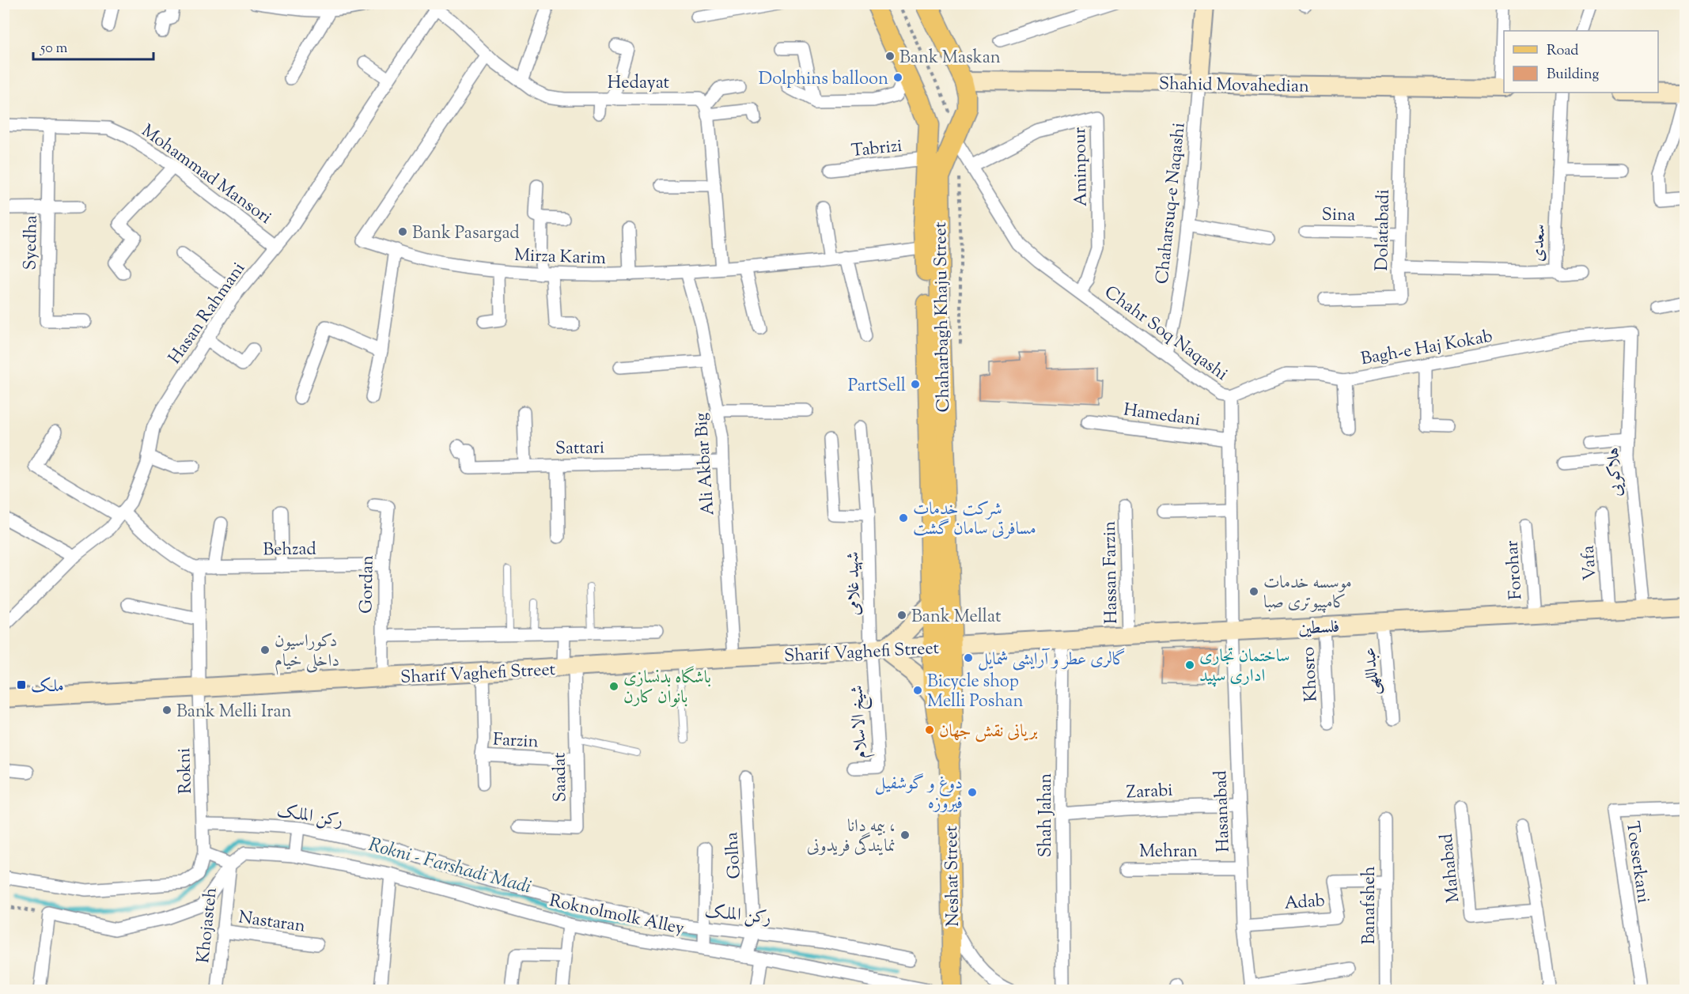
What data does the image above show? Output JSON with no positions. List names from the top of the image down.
{
  "streets": {
    "main road": [
      "Shahid Movahedian",
      "Chaharbagh Khaju Street",
      "فلسطین",
      "Sharif Vaghefi Street",
      "Neshat Street"
    ],
    "street": [
      "Hedayat",
      "Tabrizi",
      "Aminpour",
      "Mohammad Mansori",
      "Chaharsuq-e Naqashi",
      "Sina",
      "Dolatabadi",
      "Syedha",
      "سعدی",
      "Mirza Karim",
      "Hasan Rahmani",
      "Chahr Soq Naqashi",
      "Bagh-e Haj Kokab",
      "Hamedani",
      "Sattari",
      "Ali Akbar Big",
      "هلاکویی",
      "Behzad",
      "Vafa",
      "Forohar",
      "Hassan Farzin",
      "شهید غلامی",
      "Gordan",
      "عبداللهی",
      "Khosro",
      "شیخ الاسلام",
      "Farzin",
      "Rokni",
      "Saadat",
      "Zarabi",
      "Hasanabad",
      "رکن الملک",
      "Shah Jahan",
      "Mehran",
      "Golha",
      "Toeserkani",
      "Mahabad",
      "Adab",
      "Banafsheh",
      "Roknolmolk Alley",
      "Nastaran",
      "Khojasteh"
    ]
  },
  "crossings": [
    ["Hedayat", "Mirza Karim"],
    ["Hedayat", "Hasan Rahmani"],
    ["Shahid Movahedian", "Chaharsuq-e Naqashi"],
    ["Shahid Movahedian", "Dolatabadi"],
    ["Shahid Movahedian", "Chaharbagh Khaju Street"],
    ["Tabrizi", "Chaharbagh Khaju Street"],
    ["Aminpour", "Chahr Soq Naqashi"],
    ["Mohammad Mansori", "Syedha"],
    ["Mohammad Mansori", "Hasan Rahmani"],
    ["Chaharsuq-e Naqashi", "Chahr Soq Naqashi"],
    ["Sina", "Dolatabadi"],
    ["Dolatabadi", "سعدی"],
    ["Mirza Karim", "Chaharbagh Khaju Street"],
    ["Mirza Karim", "Ali Akbar Big"],
    ["Hasan Rahmani", "Behzad"],
    ["Chaharbagh Khaju Street", "Chahr Soq Naqashi"],
    ["Chaharbagh Khaju Street", "فلسطین"],
    ["Chaharbagh Khaju Street", "Sharif Vaghefi Street"],
    ["Chahr Soq Naqashi", "Bagh-e Haj Kokab"],
    ["Chahr Soq Naqashi", "Hamedani"],
    ["Chahr Soq Naqashi", "فلسطین"],
    ["Chahr Soq Naqashi", "Hasanabad"],
    ["Bagh-e Haj Kokab", "هلاکویی"],
    ["Sattari", "Ali Akbar Big"],
    ["Ali Akbar Big", "Sharif Vaghefi Street"],
    ["هلاکویی", "فلسطین"],
    ["Behzad", "Gordan"],
    ["Vafa", "فلسطین"],
    ["Forohar", "فلسطین"],
    ["Hassan Farzin", "فلسطین"],
    ["شهید غلامی", "Sharif Vaghefi Street"],
    ["شهید غلامی", "شیخ الاسلام"],
    ["Gordan", "Sharif Vaghefi Street"],
    ["فلسطین", "Sharif Vaghefi Street"],
    ["فلسطین", "عبداللهی"],
    ["فلسطین", "Khosro"],
    ["فلسطین", "Hasanabad"],
    ["فلسطین", "Shah Jahan"],
    ["Sharif Vaghefi Street", "شیخ الاسلام"],
    ["Sharif Vaghefi Street", "Farzin"],
    ["Sharif Vaghefi Street", "Rokni"],
    ["Sharif Vaghefi Street", "Saadat"],
    ["Farzin", "Saadat"],
    ["Rokni", "رکن الملک"],
    ["Zarabi", "Hasanabad"],
    ["Zarabi", "Shah Jahan"],
    ["Hasanabad", "Mehran"],
    ["Hasanabad", "Adab"],
    ["رکن الملک", "Golha"],
    ["Adab", "Banafsheh"],
    ["Roknolmolk Alley", "Khojasteh"],
    ["Nastaran", "Khojasteh"]
  ],
  "water": ["Rokni - Farshadi Madi"],
  "places": {
    "other": [
      "Bank Maskan",
      "Dolphins balloon",
      "Bank Pasargad",
      "PartSell",
      "شرکت خدمات مسافرتی سامان گشت",
      "موسسه خدمات کامپیوتری صبا",
      "Bank Mellat",
      "دکوراسیون داخلی خیام",
      "گالری عطر و آرایشی شمایل",
      "ساختمان تجاری اداری سپید",
      "باشگاه بدنسازی بانوان کارن",
      "Bicycle shop Melli Poshan",
      "Bank Melli Iran",
      "بریانی نقش جهان",
      "دوغ و گوشفیل فیروزه",
      "بیمه دانا ، نمایندگی فریدونی"
    ],
    "transit": ["ملک"]
  },
  "legend": ["Road", "Building"],
  "scale_bar": "50 m"
}
